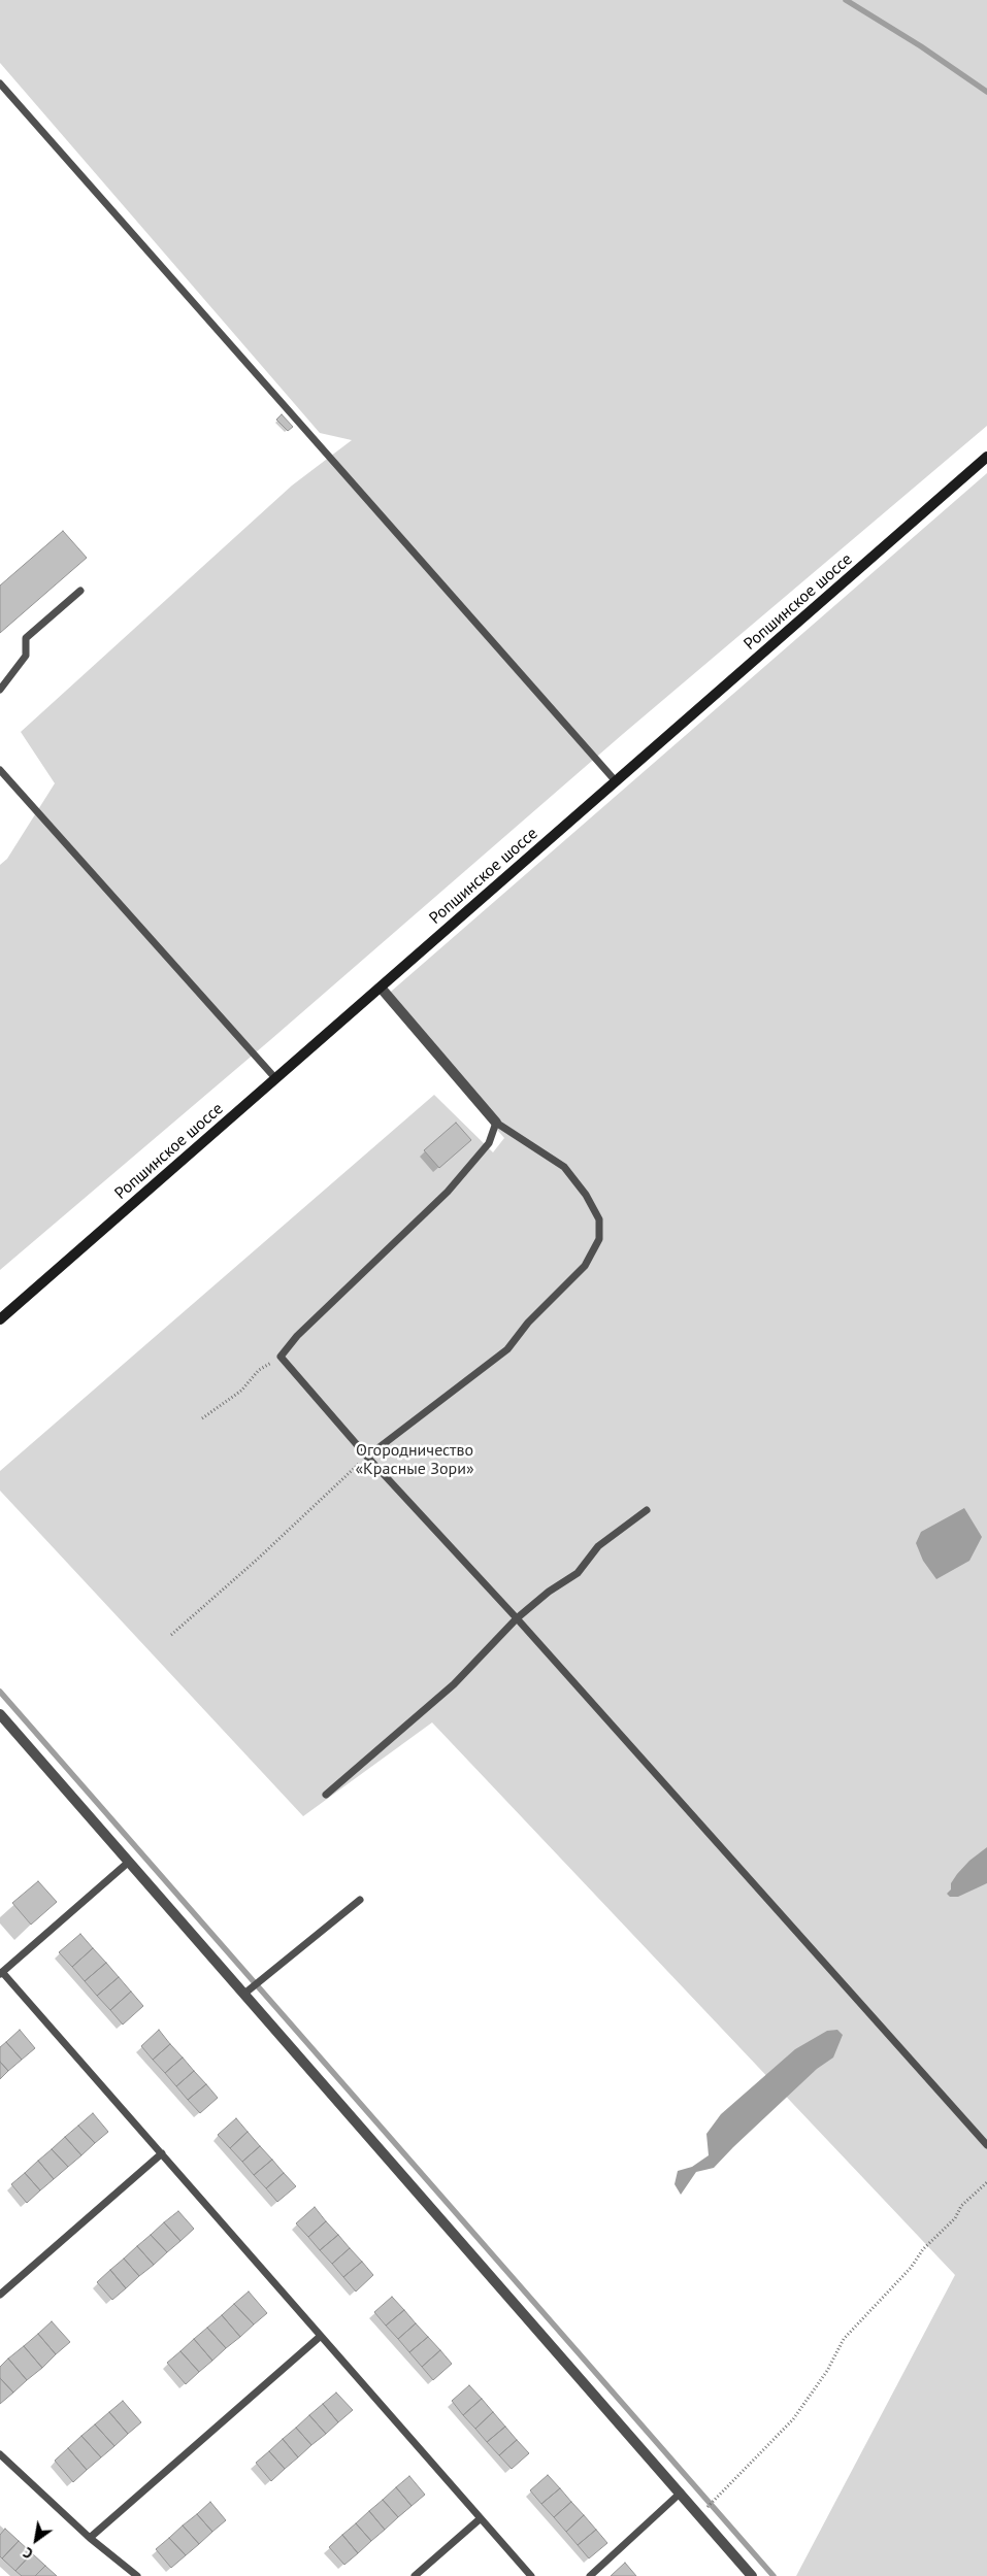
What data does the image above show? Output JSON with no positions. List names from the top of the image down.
{
  "streets": {
    "main road": ["Ропшинское шоссе"]
  },
  "parks": ["Огородничество «Красные Зори»"],
  "north": "bottom left"
}
